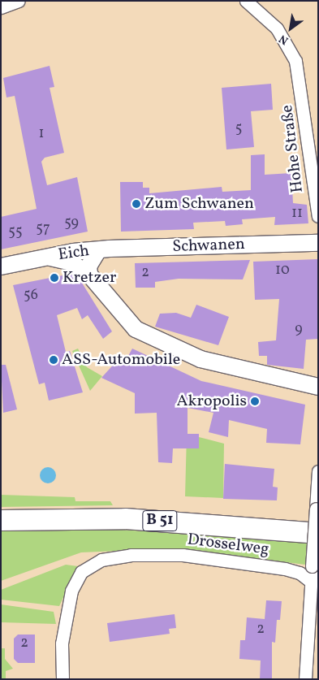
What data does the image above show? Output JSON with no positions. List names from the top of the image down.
{
  "streets": {
    "main road": ["B 51"],
    "street": [
      "Hohe Straße",
      "Schwanen",
      "Eich",
      "Drosselweg"
    ]
  },
  "crossings": [
    ["Schwanen", "Eich"]
  ],
  "places": [
    "Zum Schwanen",
    "Kretzer",
    "ASS-Automobile",
    "Akropolis"
  ],
  "house_numbers": [
    "5",
    "1",
    "11",
    "59",
    "57",
    "55",
    "10",
    "2",
    "56",
    "9",
    "2",
    "2"
  ],
  "north": "bottom left"
}
